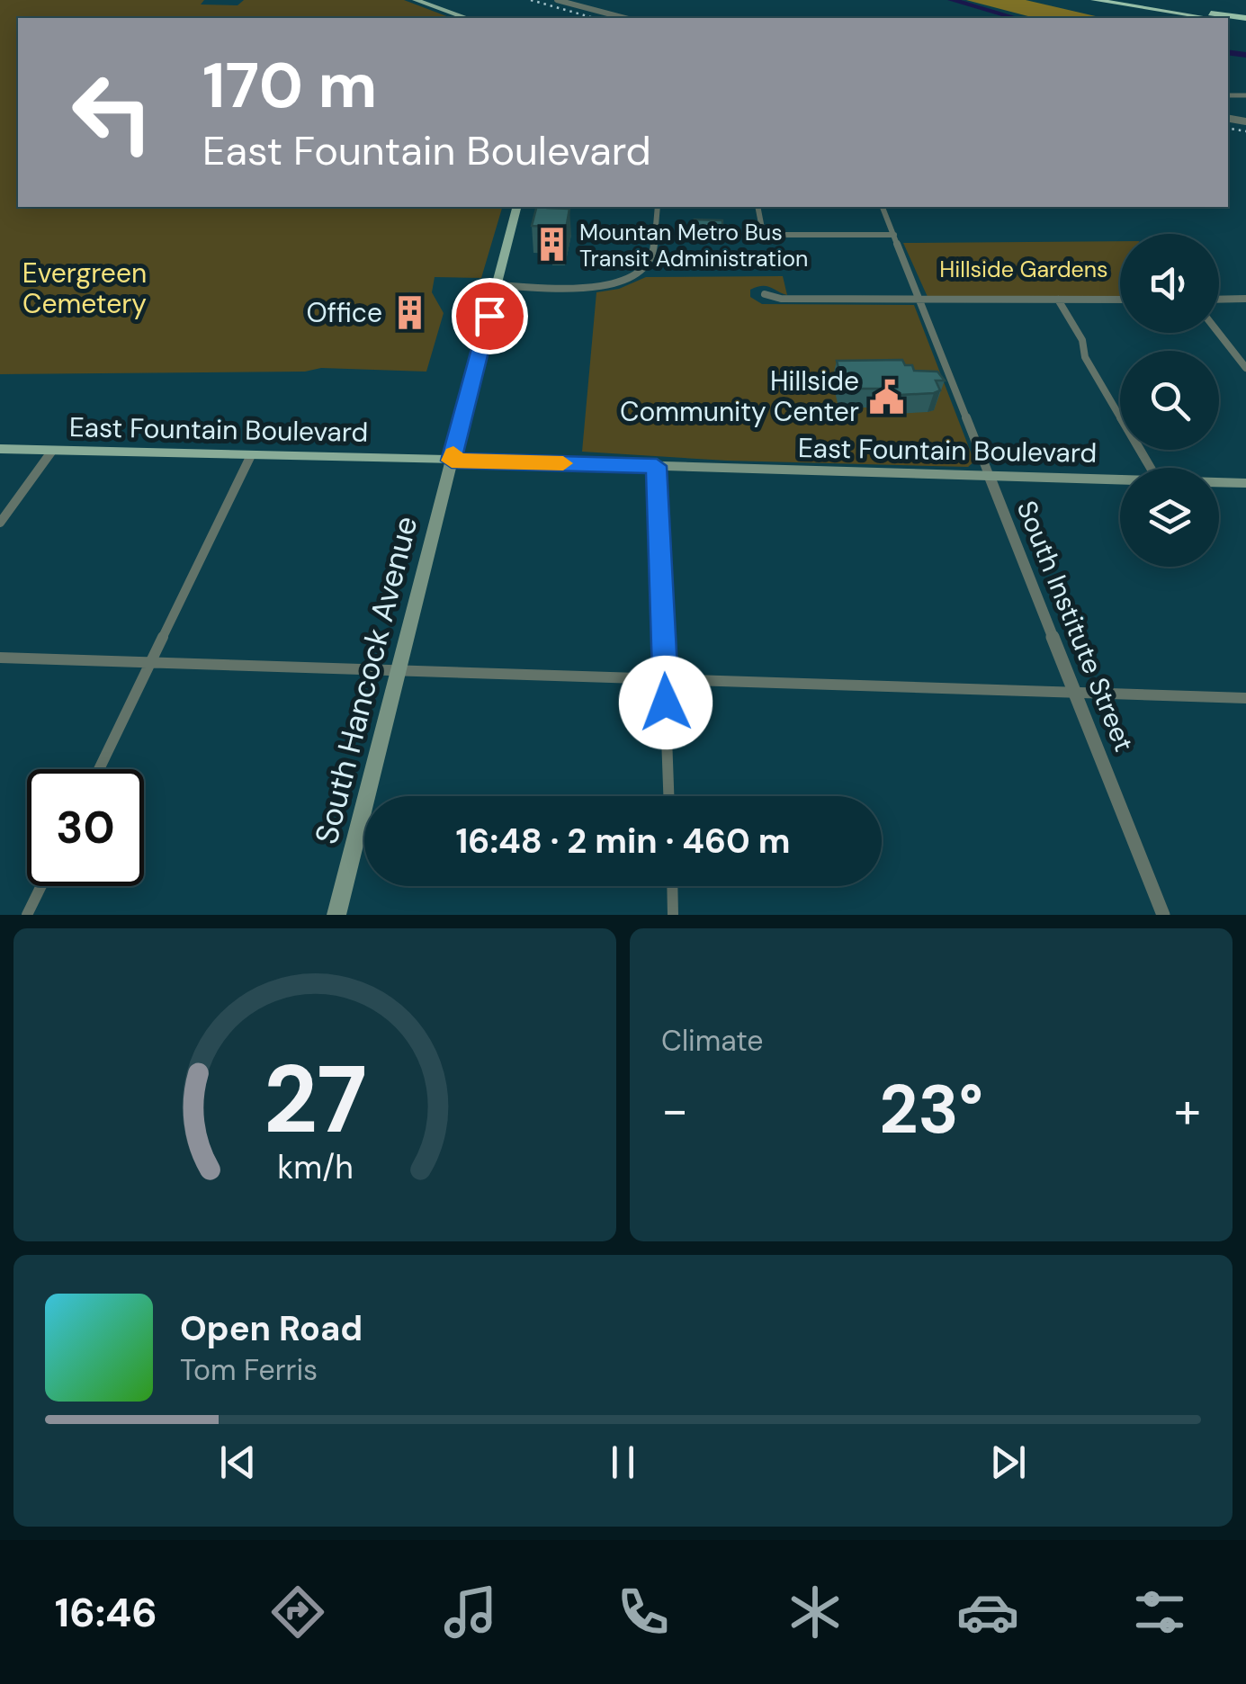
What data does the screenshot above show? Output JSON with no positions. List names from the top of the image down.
{
  "streets": {
    "main road": ["East Fountain Boulevard", "South Hancock Avenue"],
    "street": ["South Institute Street"]
  },
  "crossings": [
    ["East Fountain Boulevard", "South Institute Street"],
    ["East Fountain Boulevard", "South Hancock Avenue"]
  ],
  "parks": ["Hillside Gardens", "Evergreen Cemetery"],
  "places": {
    "building": ["Mountan Metro Bus Transit Administration", "Office"],
    "public building": ["Hillside Community Center"]
  },
  "page": {
    "turn": ["170 m", "East Fountain Boulevard"],
    "limit": "30",
    "trip": "16:48 · 2 min · 460 m",
    "tile": "Climate",
    "heat": ["−", "23°", "+"],
    "song": ["Open Road", "Tom Ferris"],
    "tabs": "16:46",
    "gauge": ["27", "km/h"]
  }
}
